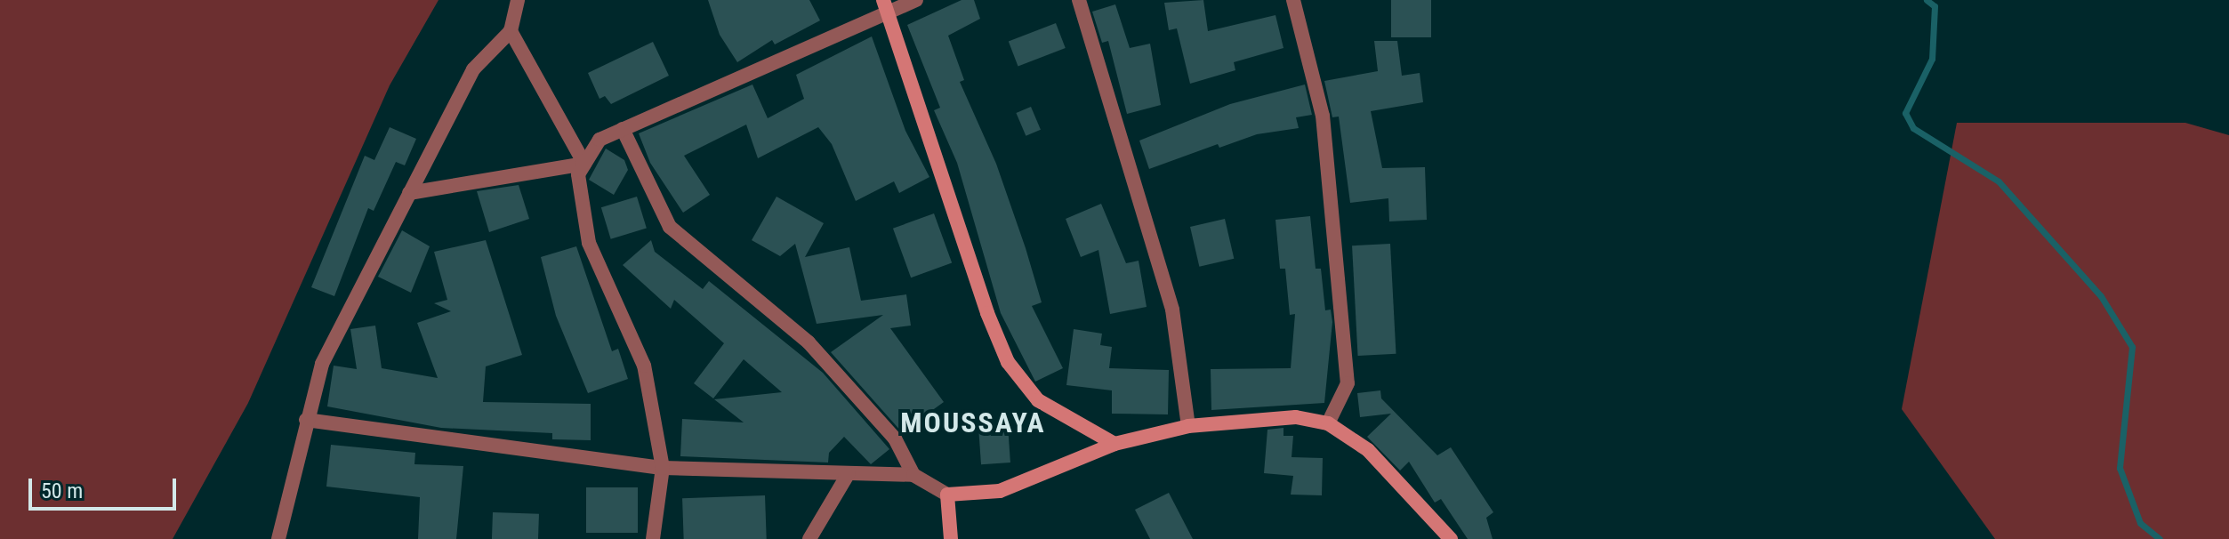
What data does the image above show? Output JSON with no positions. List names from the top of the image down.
{
  "districts": ["MOUSSAYA"],
  "scale_bar": "50 m"
}
